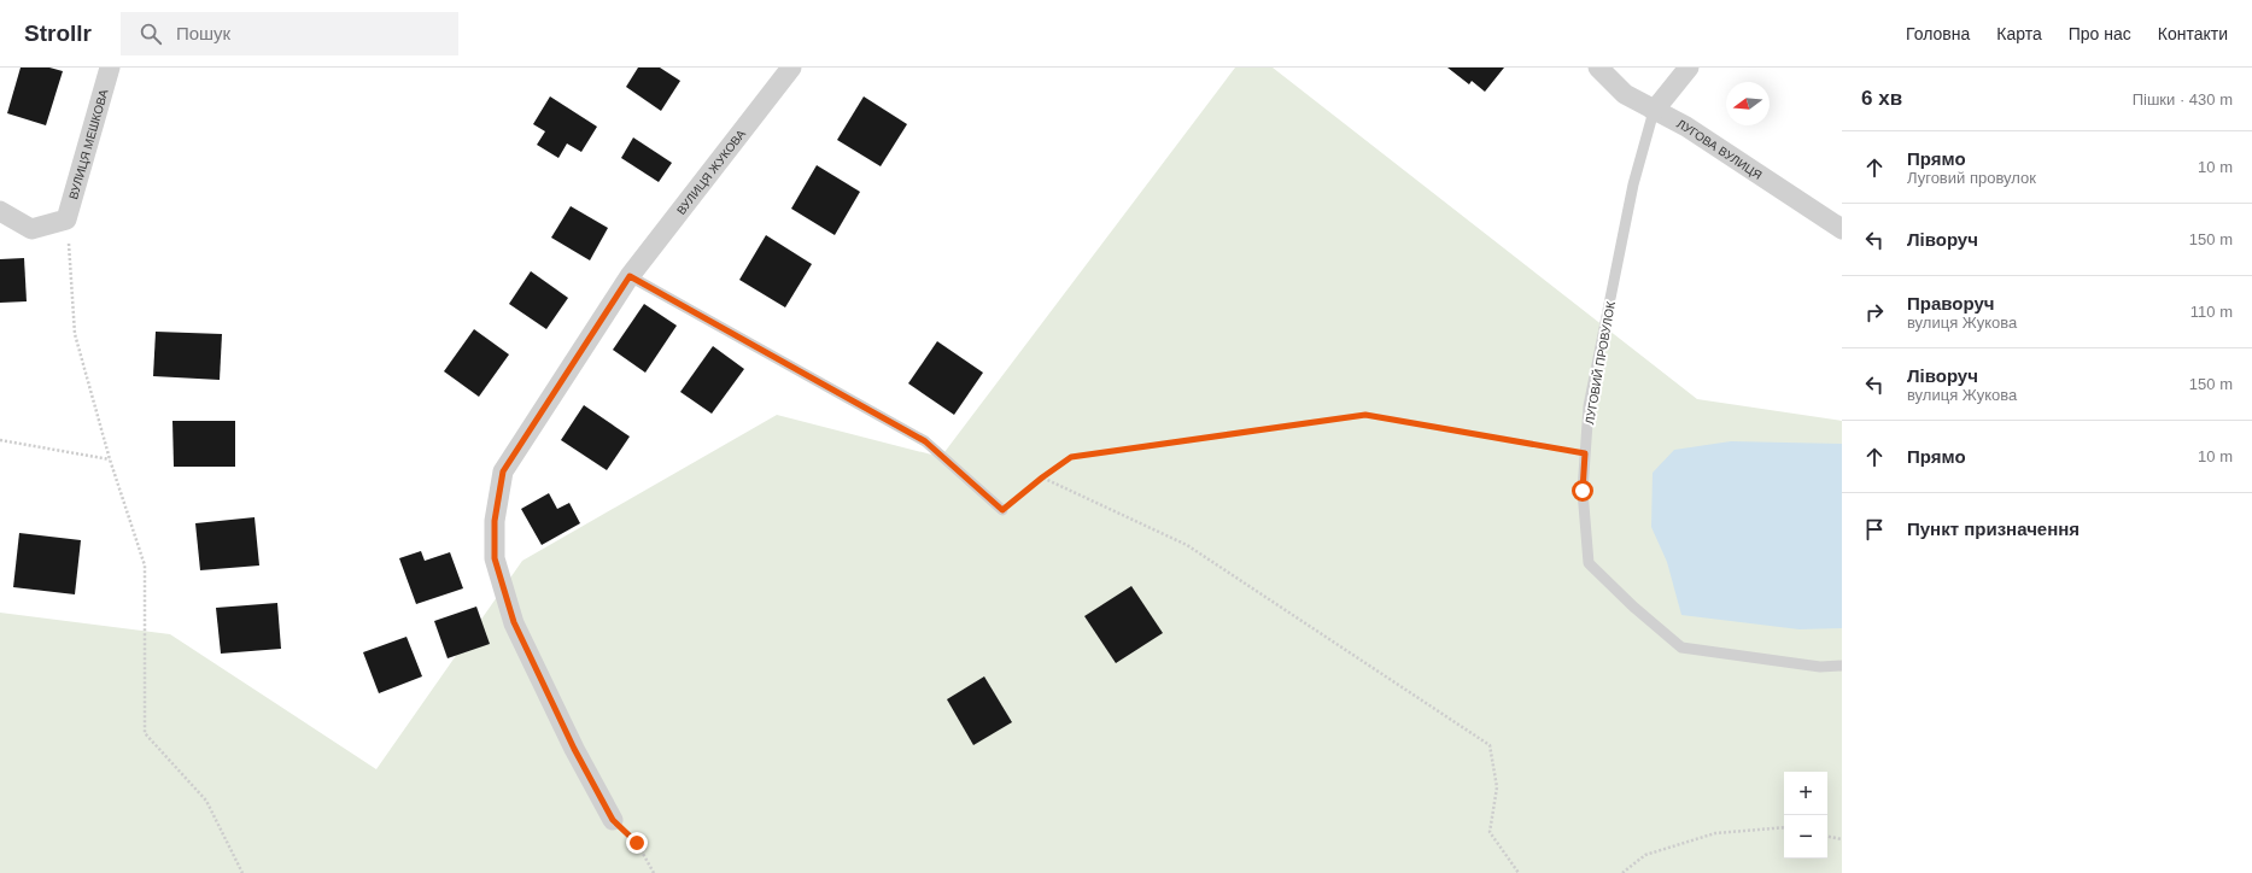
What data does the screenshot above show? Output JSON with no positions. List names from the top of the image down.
{
  "streets": {
    "street": ["ВУЛИЦЯ МЕШКОВА", "ЛУГОВА ВУЛИЦЯ", "ВУЛИЦЯ ЖУКОВА"],
    "lane": ["ЛУГОВИЙ ПРОВУЛОК"]
  },
  "crossings": [
    ["ЛУГОВА ВУЛИЦЯ", "ЛУГОВИЙ ПРОВУЛОК"]
  ],
  "north": "left",
  "page": {
    "header": "Strollr",
    "search": "Пошук",
    "nav": [
      "Головна",
      "Карта",
      "Про нас",
      "Контакти"
    ],
    "heading": ["6 хв", "Пішки · 430 m"],
    "list": [
      ["Прямо", "Луговий провулок", "10 m"],
      ["Ліворуч", "150 m"],
      ["Праворуч", "вулиця Жукова", "110 m"],
      ["Ліворуч", "вулиця Жукова", "150 m"],
      ["Прямо", "10 m"],
      "Пункт призначення"
    ],
    "map_buttons": ["+", "−"]
  }
}
